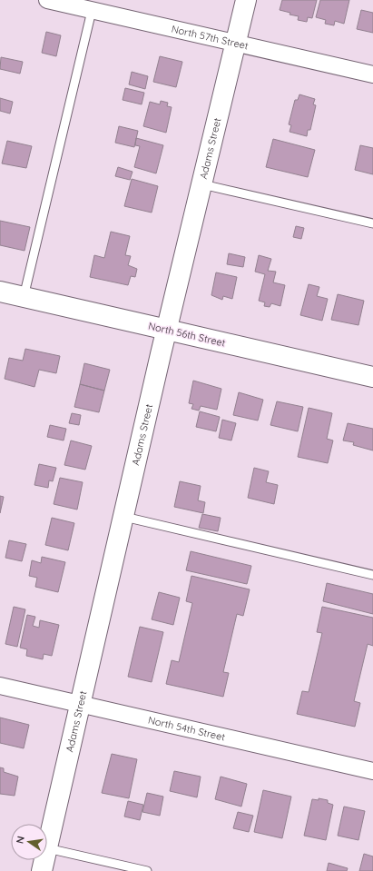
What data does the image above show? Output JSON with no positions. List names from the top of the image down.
{
  "streets": {
    "main road": ["Adams Street", "North 56th Street"],
    "street": ["North 57th Street", "North 54th Street"]
  },
  "crossings": [
    ["North 57th Street", "Adams Street"],
    ["Adams Street", "North 56th Street"],
    ["Adams Street", "North 54th Street"]
  ],
  "north": "left"
}
